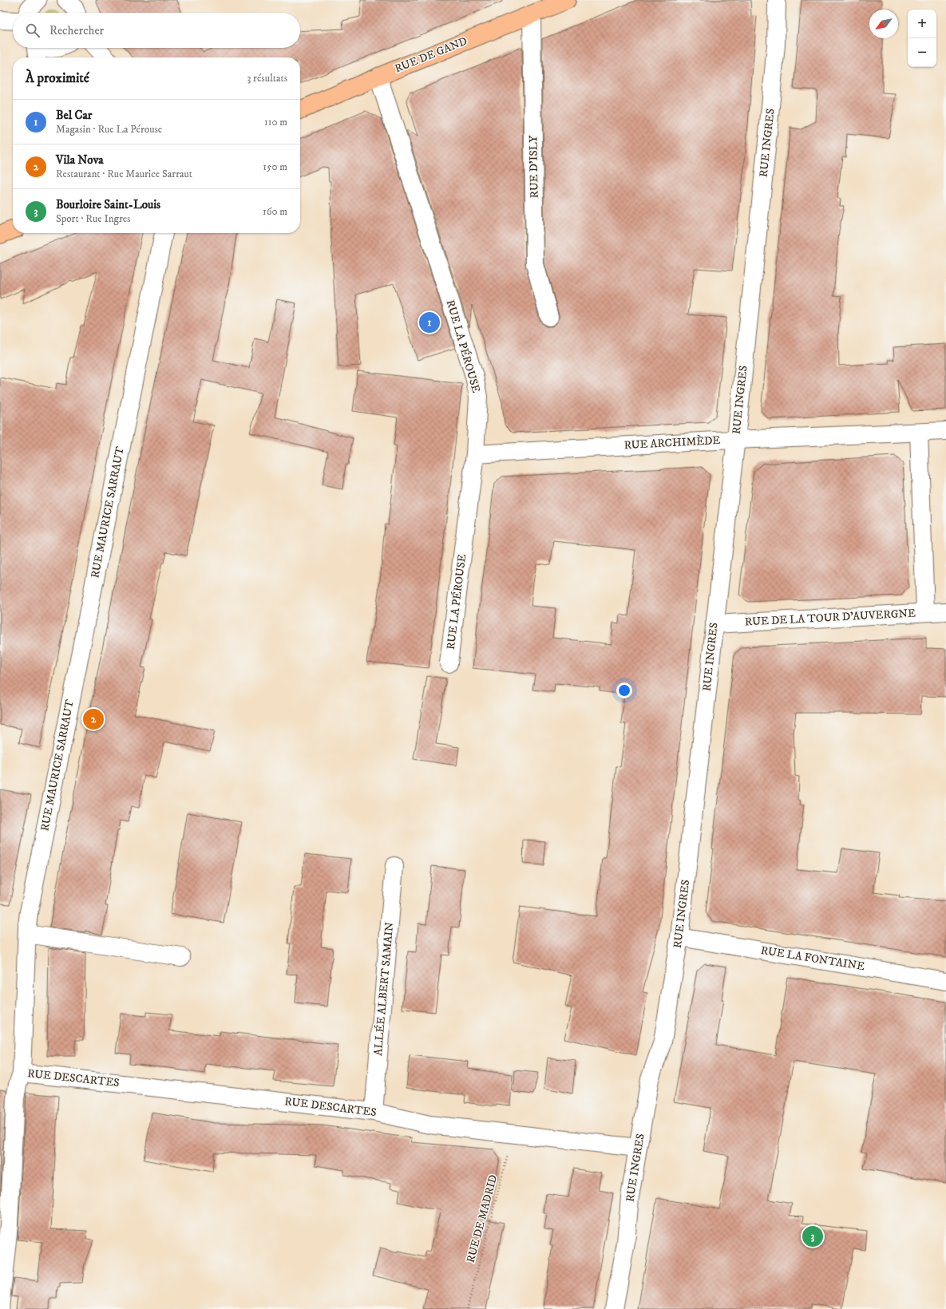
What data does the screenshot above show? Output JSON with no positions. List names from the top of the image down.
{
  "streets": {
    "main road": ["RUE DE GAND"],
    "street": [
      "RUE INGRES",
      "RUE D'ISLY",
      "RUE LA PÉROUSE",
      "RUE ARCHIMÈDE",
      "RUE MAURICE SARRAUT",
      "RUE DE LA TOUR D'AUVERGNE",
      "RUE LA FONTAINE",
      "ALLÉE ALBERT SAMAIN",
      "RUE DESCARTES"
    ],
    "path": ["RUE DE MADRID"]
  },
  "crossings": [
    ["RUE DE GAND", "RUE D'ISLY"],
    ["RUE DE GAND", "RUE LA PÉROUSE"],
    ["RUE INGRES", "RUE ARCHIMÈDE"],
    ["RUE INGRES", "RUE DE LA TOUR D'AUVERGNE"],
    ["RUE INGRES", "RUE LA FONTAINE"],
    ["RUE INGRES", "RUE DESCARTES"],
    ["RUE LA PÉROUSE", "RUE ARCHIMÈDE"],
    ["RUE MAURICE SARRAUT", "RUE DESCARTES"],
    ["ALLÉE ALBERT SAMAIN", "RUE DESCARTES"],
    ["RUE DESCARTES", "RUE DE MADRID"]
  ],
  "north": "bottom left",
  "page": {
    "map_buttons": ["+", "−"],
    "search": "Rechercher",
    "heading": ["À proximité", "3 résultats"],
    "list": [
      {
        "mark": "1",
        "name": "Bel Car",
        "note": "Magasin · Rue La Pérouse",
        "value": "110 m"
      },
      {
        "mark": "2",
        "name": "Vila Nova",
        "note": "Restaurant · Rue Maurice Sarraut",
        "value": "150 m"
      },
      {
        "mark": "3",
        "name": "Bourloire Saint-Louis",
        "note": "Sport · Rue Ingres",
        "value": "160 m"
      }
    ],
    "pins": ["1", "2", "3"]
  }
}
